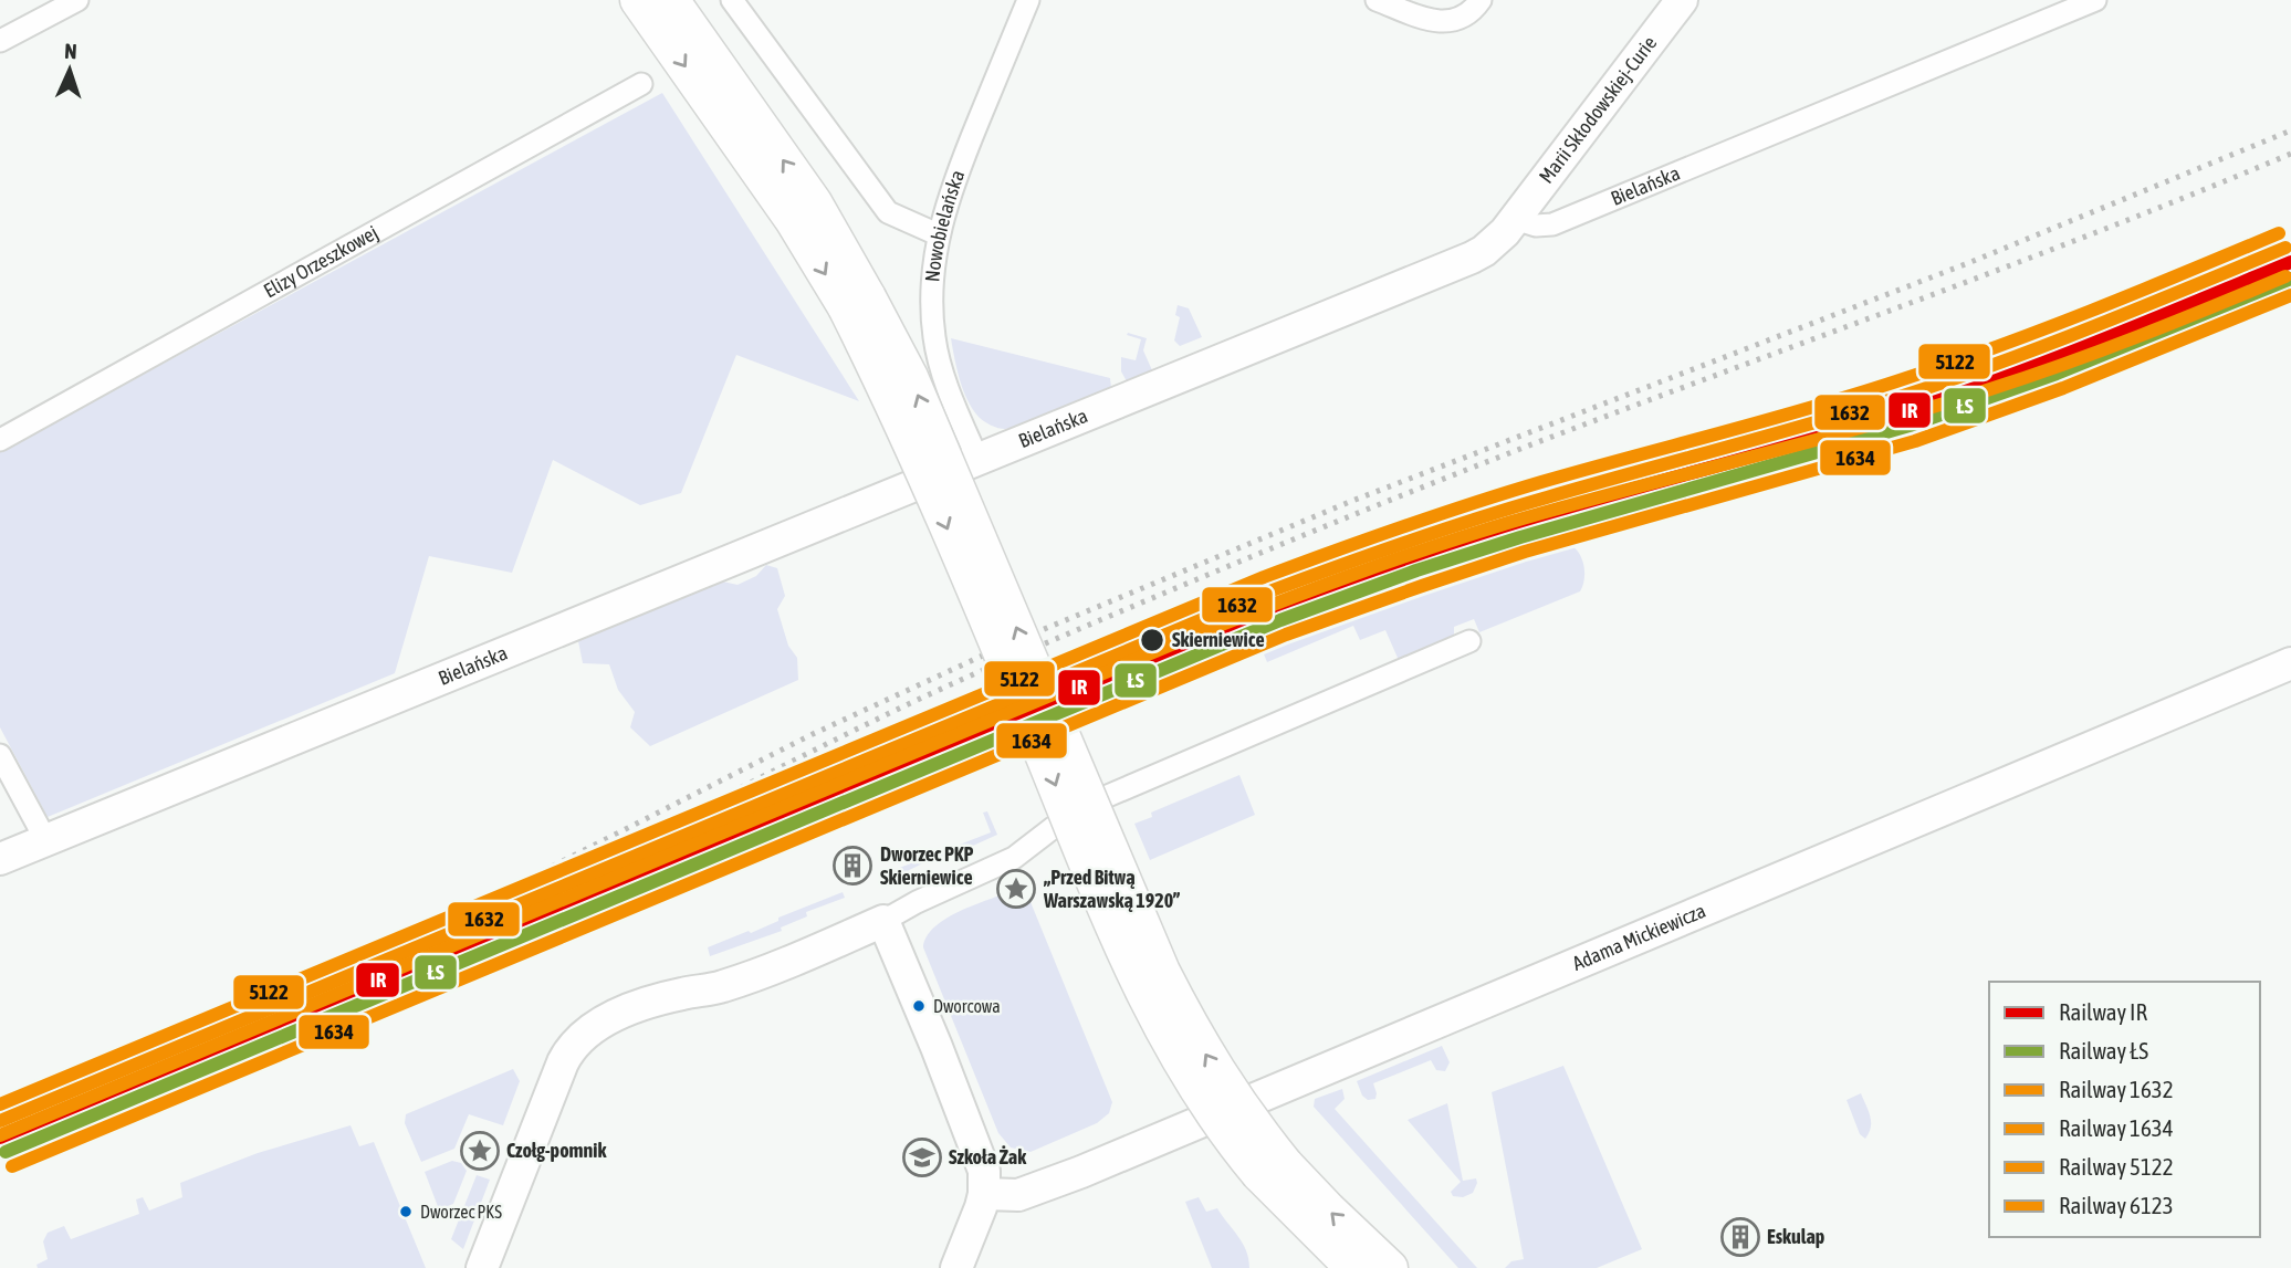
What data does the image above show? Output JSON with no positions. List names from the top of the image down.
{
  "streets": {
    "street": [
      "Marii Skłodowskiej-Curie",
      "Bielańska",
      "Nowobielańska",
      "Elizy Orzeszkowej",
      "Adama Mickiewicza"
    ]
  },
  "crossings": [
    ["Marii Skłodowskiej-Curie", "Bielańska"],
    ["Bielańska", "Nowobielańska"]
  ],
  "places": {
    "other": ["Skierniewice", "Dworcowa", "Dworzec PKS"],
    "building": ["Dworzec PKP Skierniewice", "Eskulap"],
    "place": ["„Przed Bitwą Warszawską 1920”", "Czołg-pomnik"],
    "school or university": ["Szkoła Żak"]
  },
  "lines": [
    "rail line 5122",
    "rail line 1632",
    "rail line IR",
    "rail line 6123",
    "rail line ŁS",
    "rail line 1634"
  ],
  "legend": [
    "Railway IR",
    "Railway ŁS",
    "Railway 1632",
    "Railway 1634",
    "Railway 5122",
    "Railway 6123"
  ],
  "north": "top"
}
